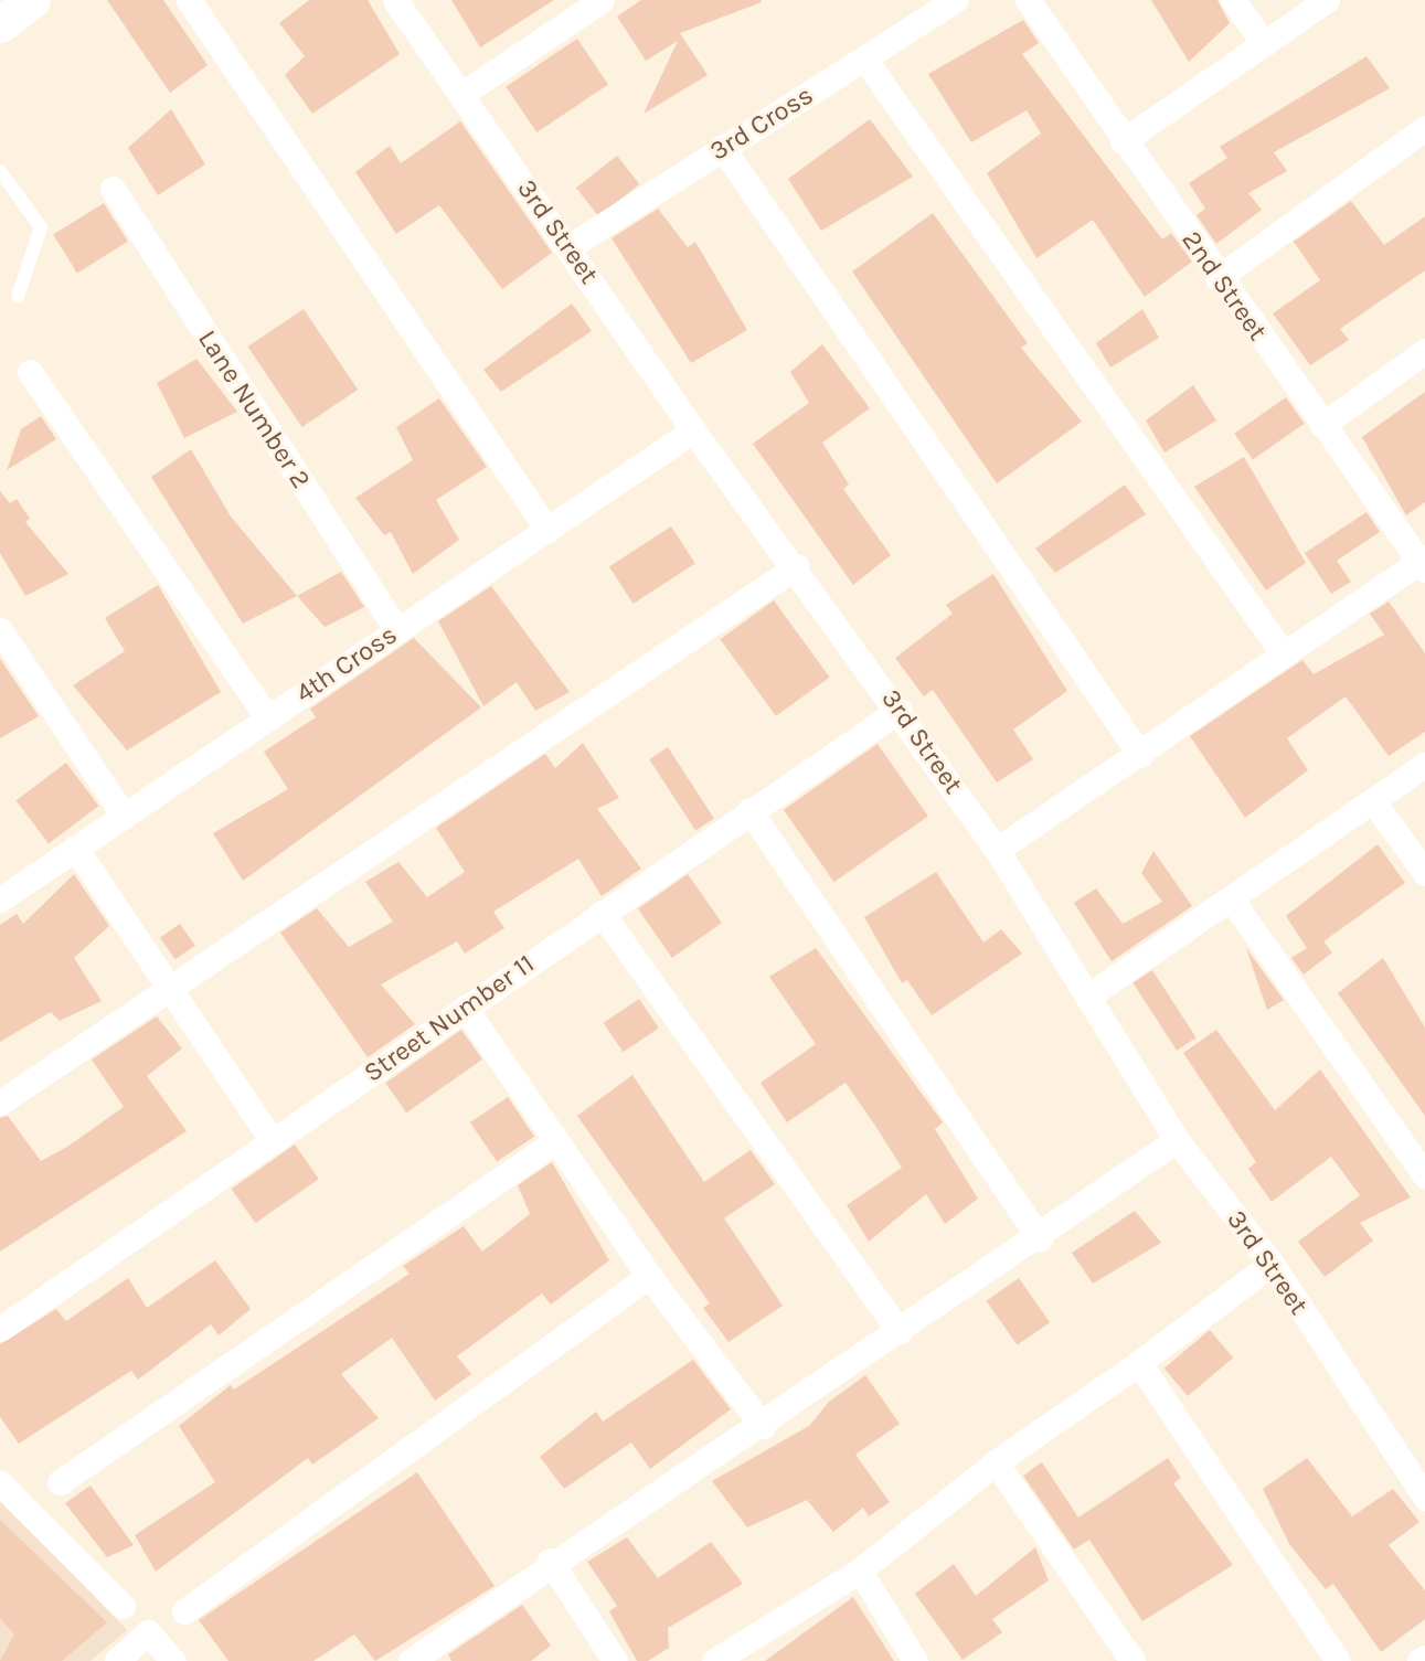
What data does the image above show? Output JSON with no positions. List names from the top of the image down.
{
  "streets": {
    "street": [
      "3rd Cross",
      "3rd Street",
      "2nd Street",
      "Lane Number 2",
      "4th Cross",
      "Street Number 11"
    ]
  },
  "crossings": [
    ["3rd Cross", "3rd Street"],
    ["3rd Street", "4th Cross"],
    ["3rd Street", "Street Number 11"],
    ["Lane Number 2", "4th Cross"]
  ]
}
